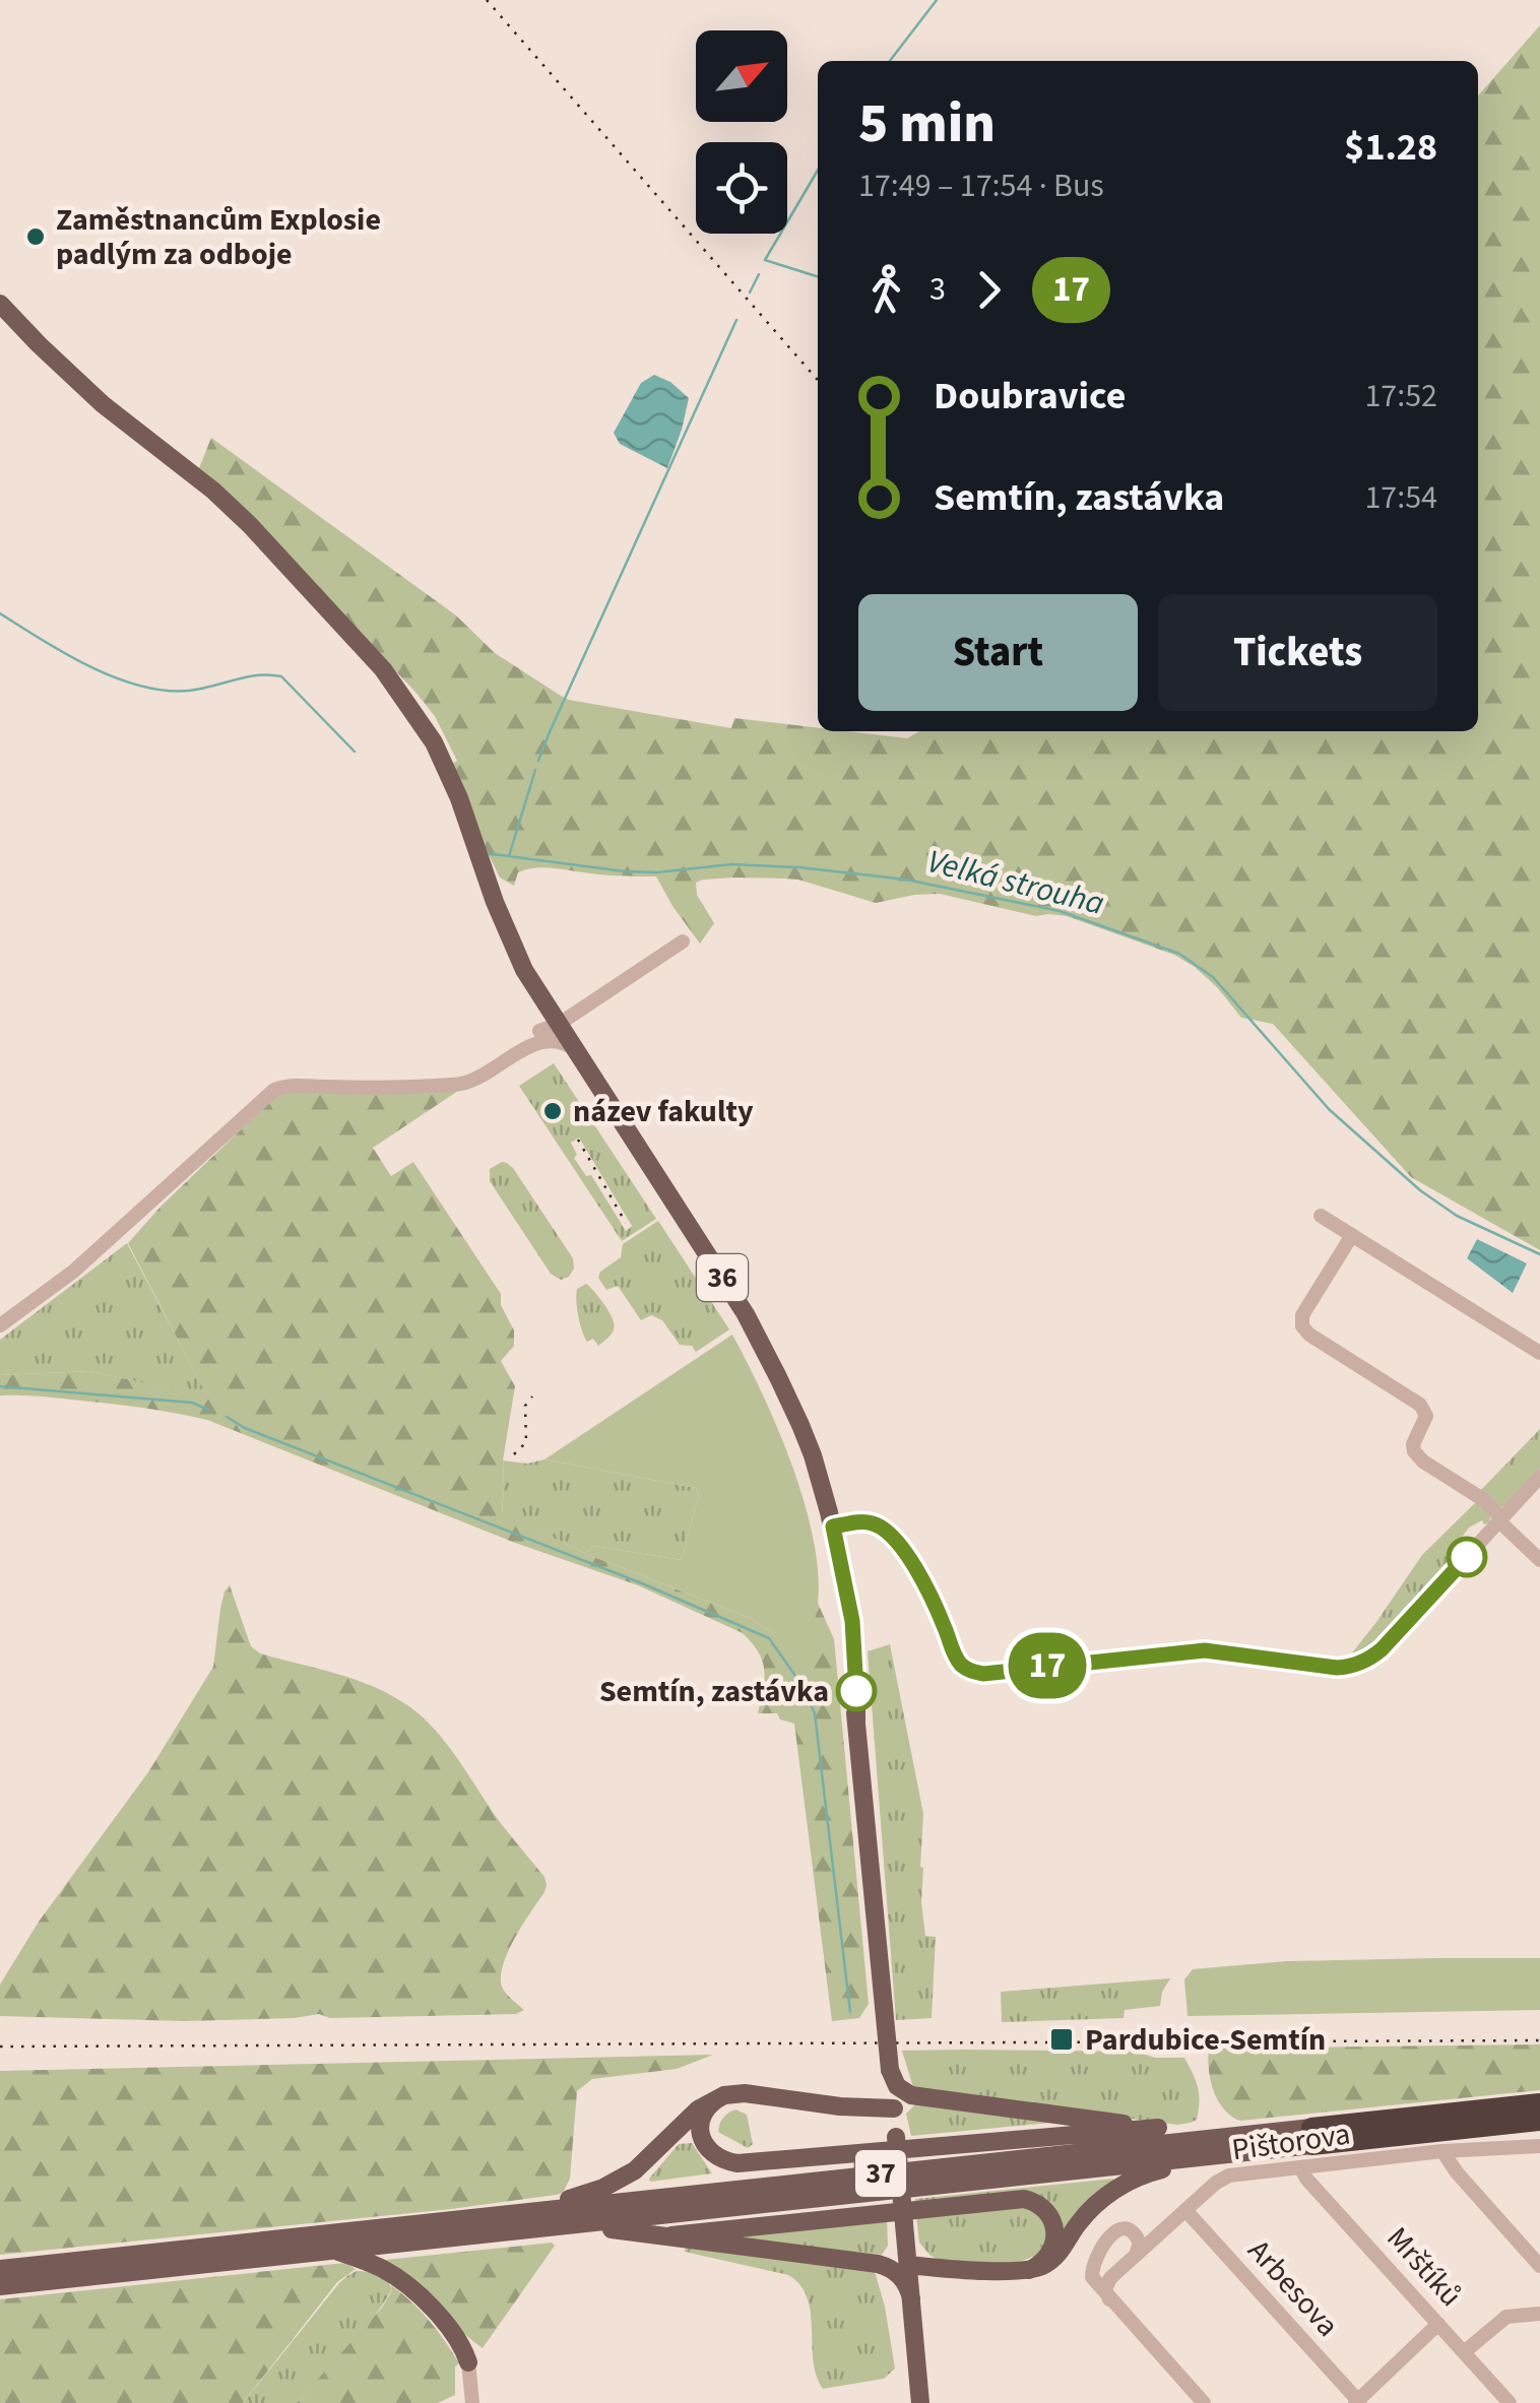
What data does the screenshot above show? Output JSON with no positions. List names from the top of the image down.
{
  "streets": {
    "highway": ["37"],
    "main road": ["36"],
    "street": ["Pištorova", "Mrštíků", "Arbesova"]
  },
  "crossings": [
    ["Pištorova", "Mrštíků"],
    ["Pištorova", "Arbesova"]
  ],
  "water": ["Velká strouha"],
  "places": {
    "other": ["Zaměstnancům Explosie padlým za odboje", "název fakulty", "Semtín, zastávka"],
    "transit": ["Pardubice-Semtín"]
  },
  "lines": ["bus line 17"],
  "north": "top right",
  "page": {
    "on_map": "17",
    "heading": ["5 min", "17:49 – 17:54 · Bus", "$1.28"],
    "legs": ["3", "17"],
    "list": [
      {
        "name": "Doubravice",
        "value": "17:52"
      },
      {
        "name": "Semtín, zastávka",
        "value": "17:54"
      }
    ],
    "buttons": ["Start", "Tickets"]
  }
}
